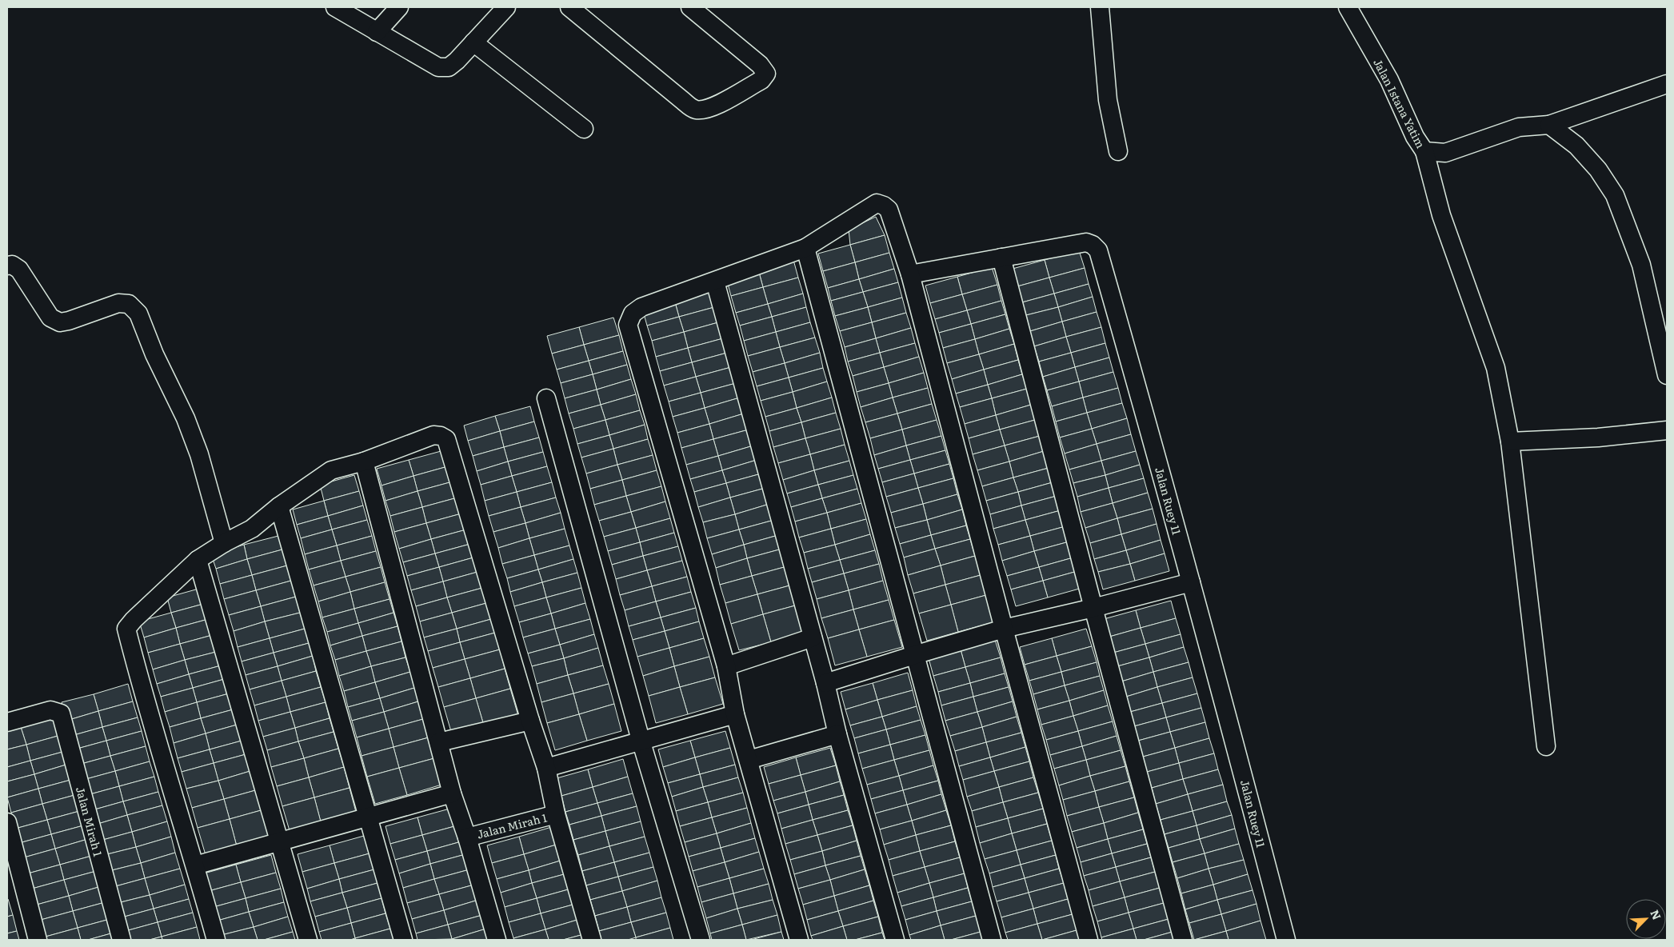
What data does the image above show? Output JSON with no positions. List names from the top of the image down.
{
  "streets": {
    "street": ["Jalan Istana Yatim", "Jalan Ruey 11", "Jalan Mirah 1"]
  },
  "north": "top right"
}
